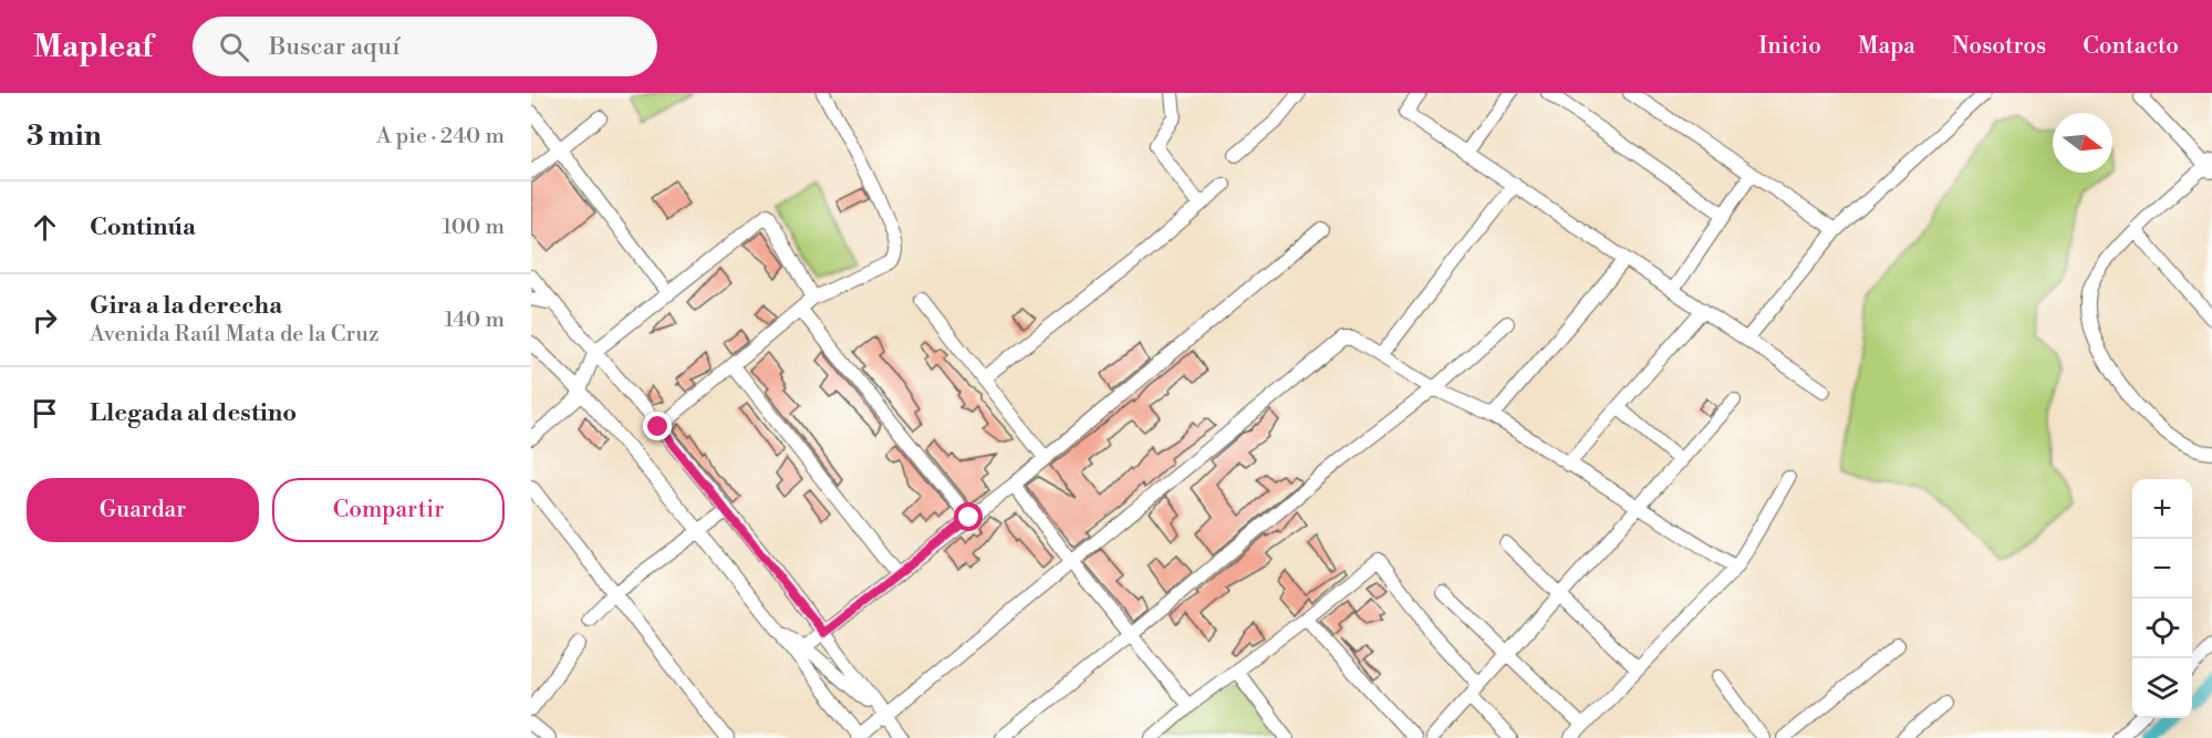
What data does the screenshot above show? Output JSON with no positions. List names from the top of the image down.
{
  "north": "right",
  "page": {
    "header": "Mapleaf",
    "search": "Buscar aquí",
    "nav": [
      "Inicio",
      "Mapa",
      "Nosotros",
      "Contacto"
    ],
    "heading": ["3 min", "A pie · 240 m"],
    "list": [
      ["Continúa", "100 m"],
      ["Gira a la derecha", "Avenida Raúl Mata de la Cruz", "140 m"],
      "Llegada al destino"
    ],
    "buttons": ["Guardar", "Compartir"],
    "map_buttons": ["+", "−"]
  }
}
